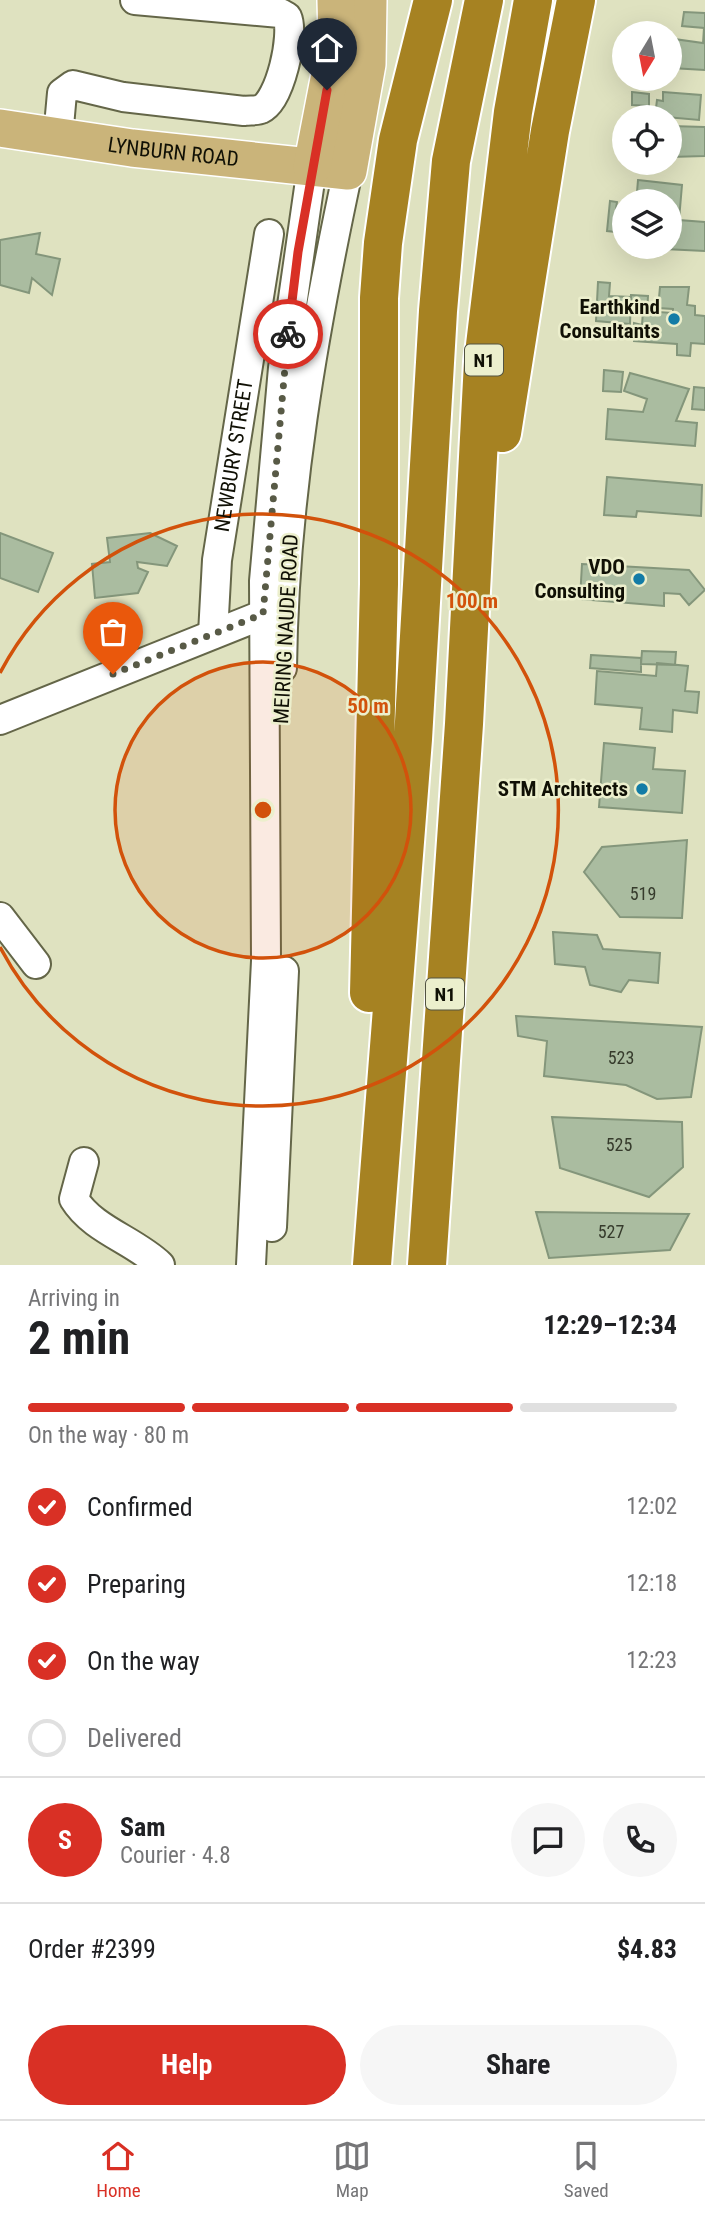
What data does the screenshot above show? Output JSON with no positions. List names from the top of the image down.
{
  "streets": {
    "highway": ["N1"],
    "main road": ["LYNBURN ROAD", "MEIRING NAUDE ROAD"],
    "street": ["NEWBURY STREET"]
  },
  "crossings": [
    ["LYNBURN ROAD", "MEIRING NAUDE ROAD"]
  ],
  "places": ["Earthkind Consultants", "VDO Consulting", "STM Architects"],
  "house_numbers": [
    "519",
    "523",
    "525",
    "527"
  ],
  "north": "bottom",
  "page": {
    "heading": ["2 min", "Arriving in", "12:29–12:34"],
    "panel": [
      "Sam",
      "Courier · 4.8",
      "Order #2399",
      "$4.83"
    ],
    "bar": "On the way · 80 m",
    "list": [
      ["Confirmed", "12:02"],
      ["Preparing", "12:18"],
      ["On the way", "12:23"],
      "Delivered"
    ],
    "round": "S",
    "buttons": ["Help", "Share"],
    "tabs": ["Home", "Map", "Saved"]
  },
  "rings": ["100 m", "50 m"]
}
